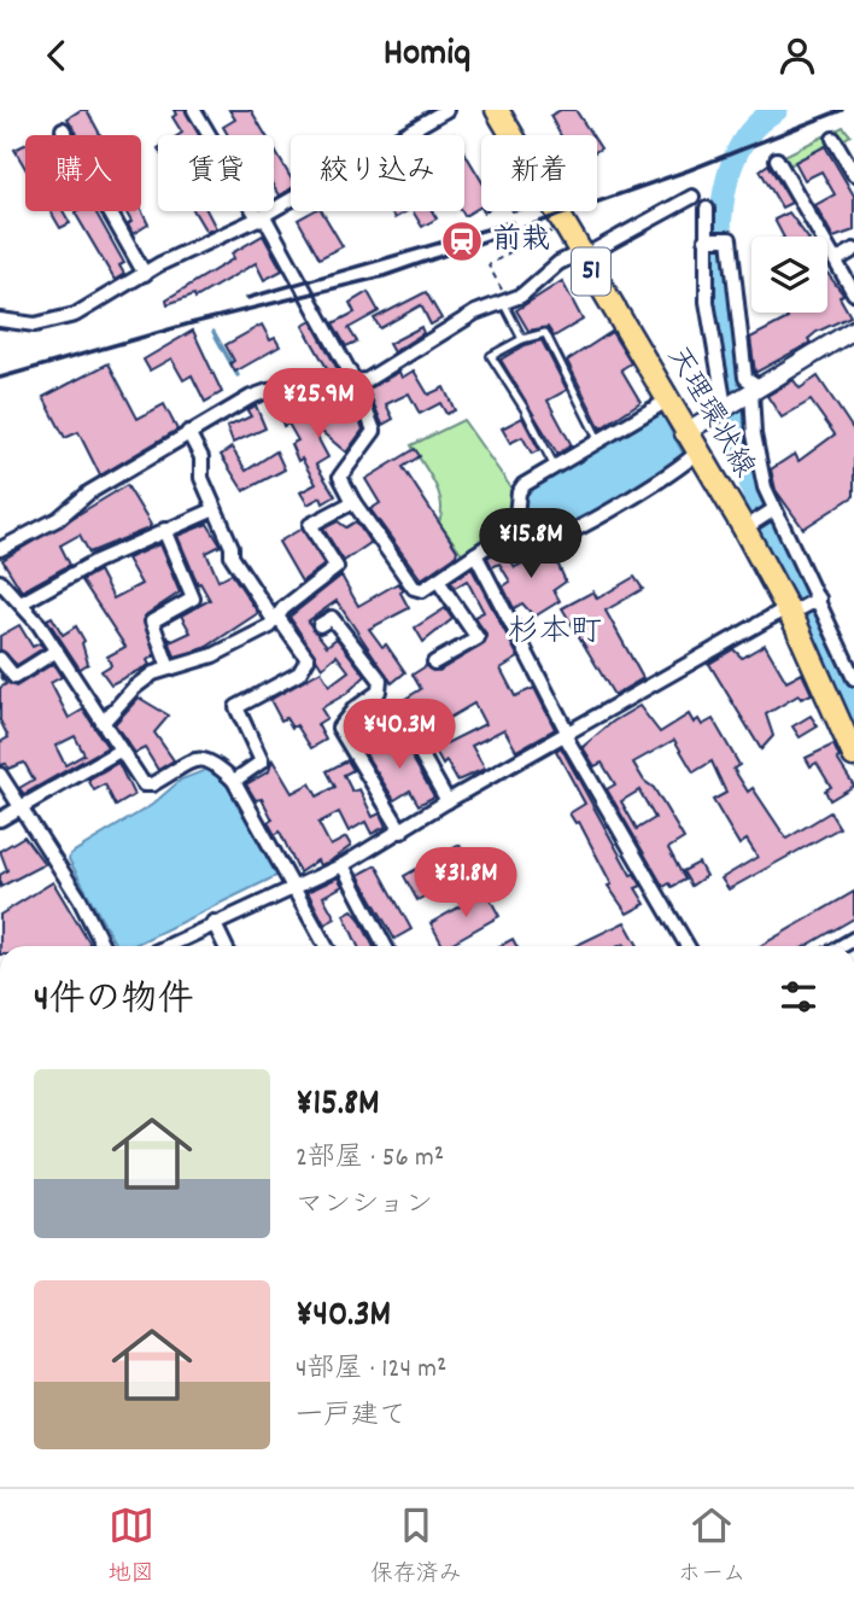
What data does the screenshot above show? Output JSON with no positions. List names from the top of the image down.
{
  "streets": {
    "main road": ["51", "天理環状線"]
  },
  "districts": ["杉本町"],
  "places": {
    "station": ["前栽"]
  },
  "page": {
    "header": "Homiq",
    "chip": [
      "購入",
      "賃貸",
      "絞り込み",
      "新着"
    ],
    "price": [
      "¥25.9M",
      "¥15.8M",
      "¥40.3M",
      "¥31.8M"
    ],
    "heading": "4件の物件",
    "list": [
      {
        "name": "¥15.8M",
        "note": "2部屋 · 56 m² · マンション"
      },
      {
        "name": "¥40.3M",
        "note": "4部屋 · 124 m² · 一戸建て"
      }
    ],
    "tabs": ["地図", "保存済み", "ホーム"]
  }
}
